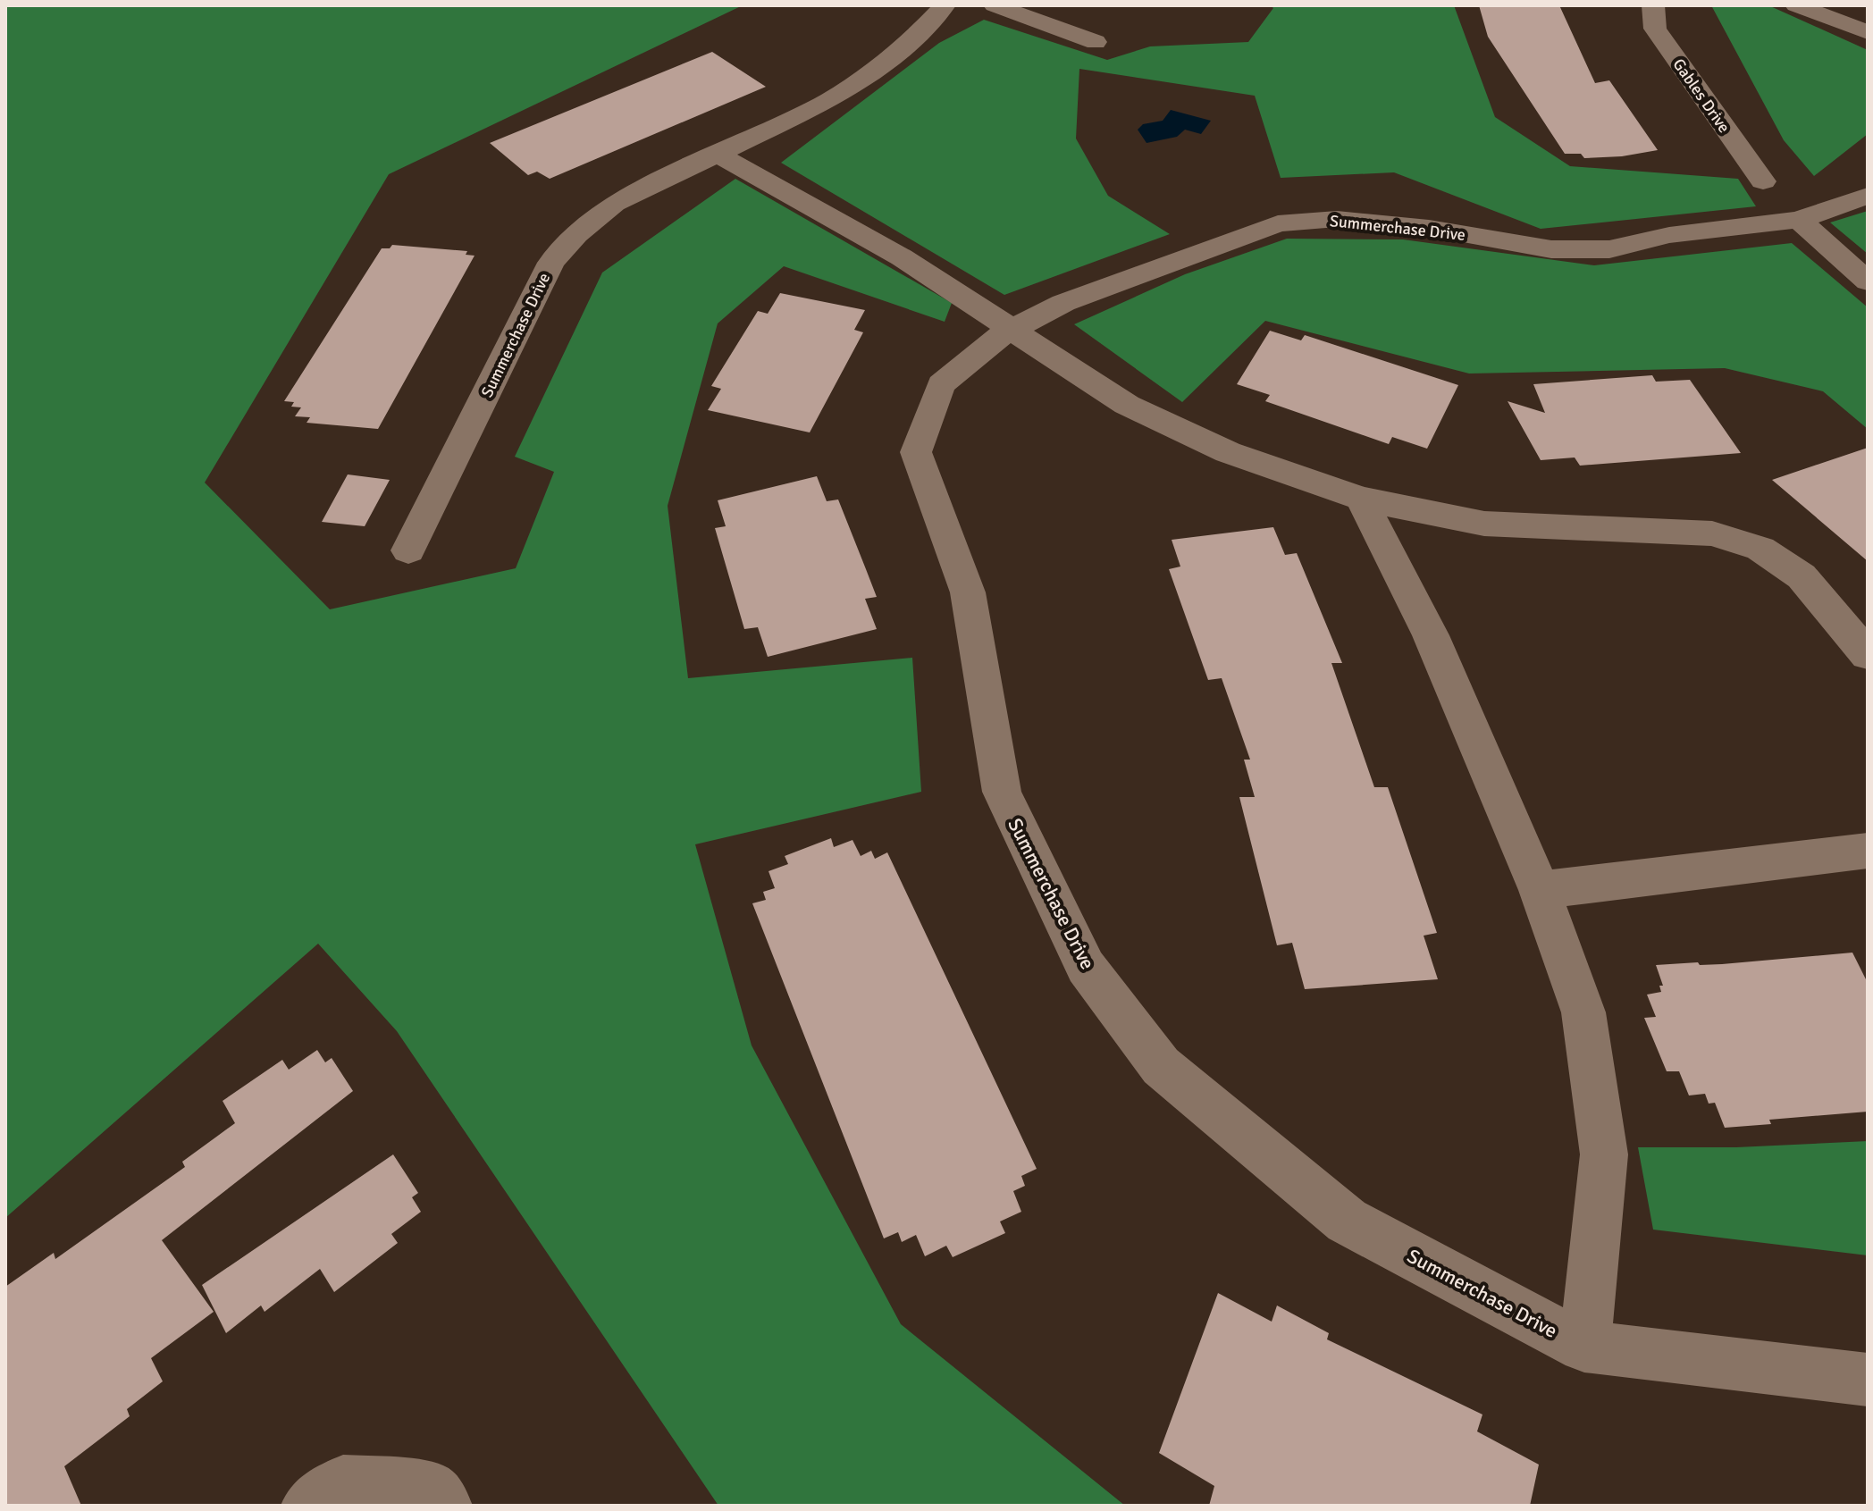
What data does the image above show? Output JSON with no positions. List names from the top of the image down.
{
  "streets": {
    "street": ["Gables Drive", "Summerchase Drive"]
  }
}
